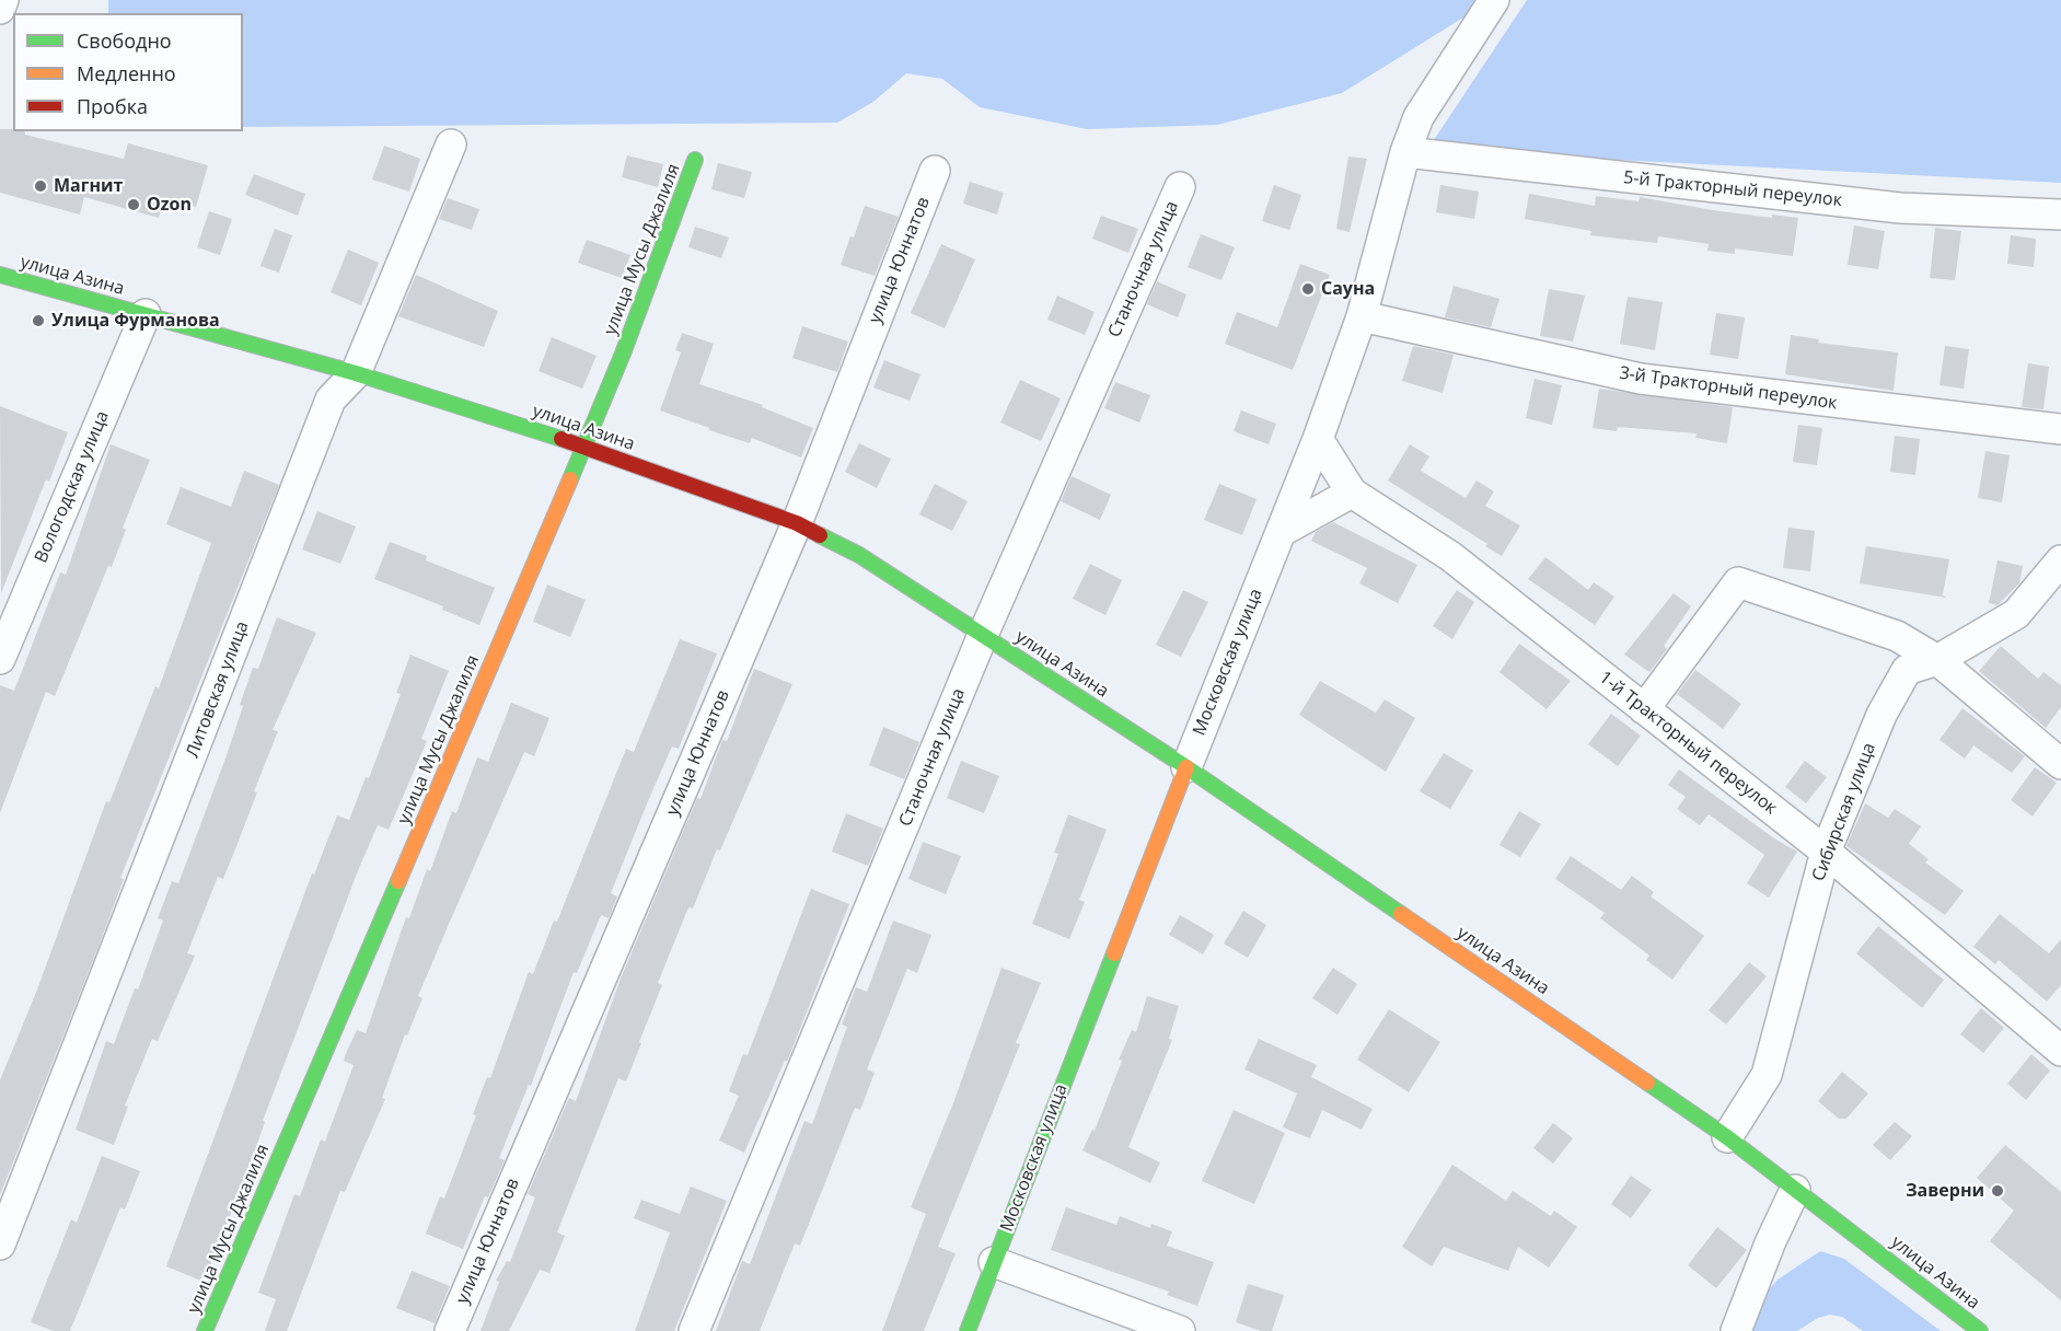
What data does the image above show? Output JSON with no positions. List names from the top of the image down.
{
  "streets": {
    "main road": ["улица Мусы Джалиля", "улица Азина", "Московская улица"],
    "street": [
      "5-й Тракторный переулок",
      "улица Юннатов",
      "Станочная улица",
      "3-й Тракторный переулок",
      "Вологодская улица",
      "Литовская улица",
      "1-й Тракторный переулок",
      "Сибирская улица"
    ]
  },
  "crossings": [
    ["5-й Тракторный переулок", "Московская улица"],
    ["улица Мусы Джалиля", "улица Азина"],
    ["улица Юннатов", "улица Азина"],
    ["Станочная улица", "улица Азина"],
    ["улица Азина", "Вологодская улица"],
    ["улица Азина", "Московская улица"],
    ["улица Азина", "Литовская улица"],
    ["улица Азина", "Сибирская улица"],
    ["3-й Тракторный переулок", "Московская улица"],
    ["Московская улица", "1-й Тракторный переулок"],
    ["1-й Тракторный переулок", "Сибирская улица"]
  ],
  "places": [
    "Магнит",
    "Ozon",
    "Сауна",
    "Улица Фурманова",
    "Заверни"
  ],
  "legend": ["Свободно", "Медленно", "Пробка"]
}
